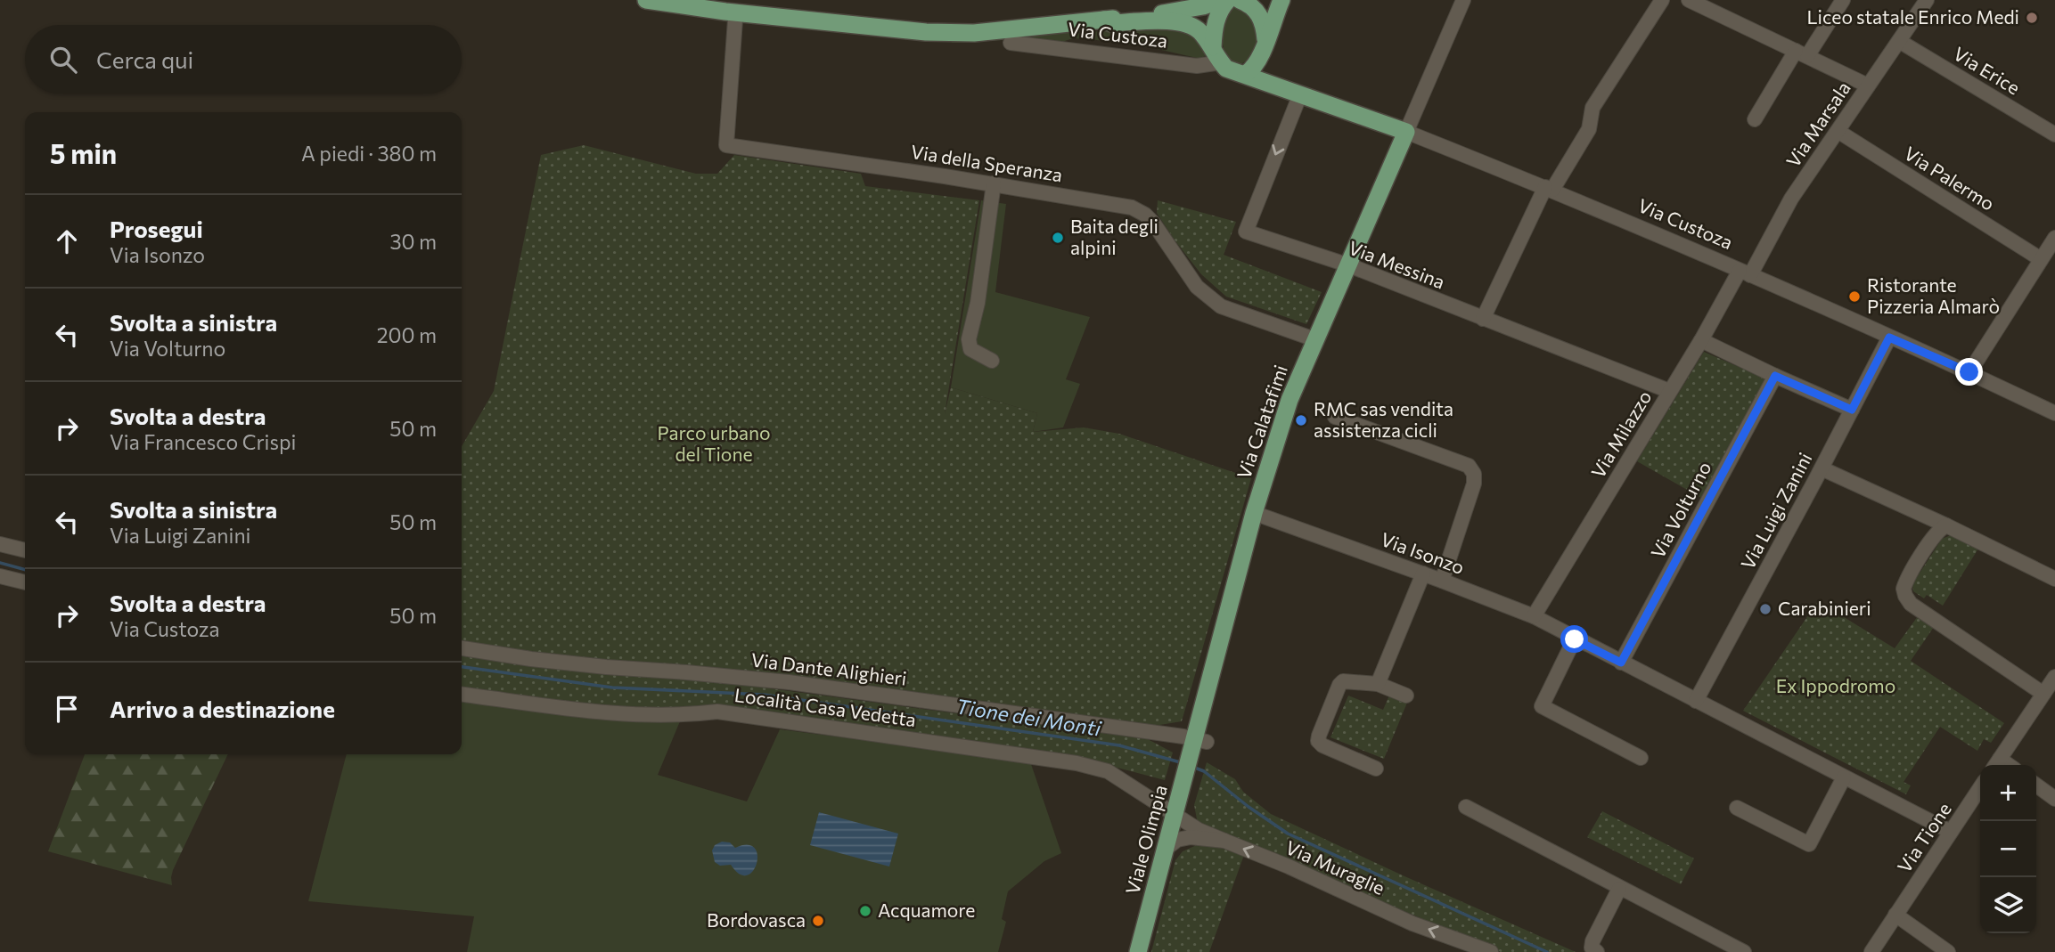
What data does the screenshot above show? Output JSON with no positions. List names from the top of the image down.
{
  "streets": {
    "main road": ["Via Custoza", "Via Calatafimi", "Viale Olimpia"],
    "street": [
      "Via Erice",
      "Via Marsala",
      "Via della Speranza",
      "Via Palermo",
      "Via Messina",
      "Via Milazzo",
      "Via Volturno",
      "Via Luigi Zanini",
      "Via Isonzo",
      "Via Dante Alighieri",
      "Località Casa Vedetta",
      "Via Tione",
      "Via Muraglie"
    ]
  },
  "crossings": [
    ["Via Custoza", "Via Marsala"],
    ["Via Custoza", "Via Messina"],
    ["Via Custoza", "Via Calatafimi"],
    ["Via Custoza", "Via Milazzo"],
    ["Via Custoza", "Via Luigi Zanini"],
    ["Via Erice", "Via Marsala"],
    ["Via Marsala", "Via Palermo"],
    ["Via Marsala", "Via Milazzo"],
    ["Via della Speranza", "Via Calatafimi"],
    ["Via Messina", "Via Calatafimi"],
    ["Via Messina", "Via Milazzo"],
    ["Via Calatafimi", "Via Isonzo"],
    ["Via Calatafimi", "Via Dante Alighieri"],
    ["Via Calatafimi", "Viale Olimpia"],
    ["Via Milazzo", "Via Isonzo"],
    ["Via Volturno", "Via Isonzo"],
    ["Via Luigi Zanini", "Via Isonzo"],
    ["Via Isonzo", "Via Tione"],
    ["Via Dante Alighieri", "Viale Olimpia"],
    ["Località Casa Vedetta", "Viale Olimpia"],
    ["Località Casa Vedetta", "Via Muraglie"],
    ["Viale Olimpia", "Via Muraglie"]
  ],
  "one_way": ["Via Muraglie"],
  "water": ["Tione dei Monti"],
  "parks": ["Parco urbano del Tione", "Ex Ippodromo"],
  "places": [
    "Liceo statale Enrico Medi",
    "Baita degli alpini",
    "Ristorante Pizzeria Almarò",
    "RMC sas vendita assistenza cicli",
    "Carabinieri",
    "Acquamore",
    "Bordovasca"
  ],
  "page": {
    "search": "Cerca qui",
    "heading": ["5 min", "A piedi · 380 m"],
    "list": [
      ["Prosegui", "Via Isonzo", "30 m"],
      ["Svolta a sinistra", "Via Volturno", "200 m"],
      ["Svolta a destra", "Via Francesco Crispi", "50 m"],
      ["Svolta a sinistra", "Via Luigi Zanini", "50 m"],
      ["Svolta a destra", "Via Custoza", "50 m"],
      "Arrivo a destinazione"
    ],
    "map_buttons": ["+", "−"]
  }
}
